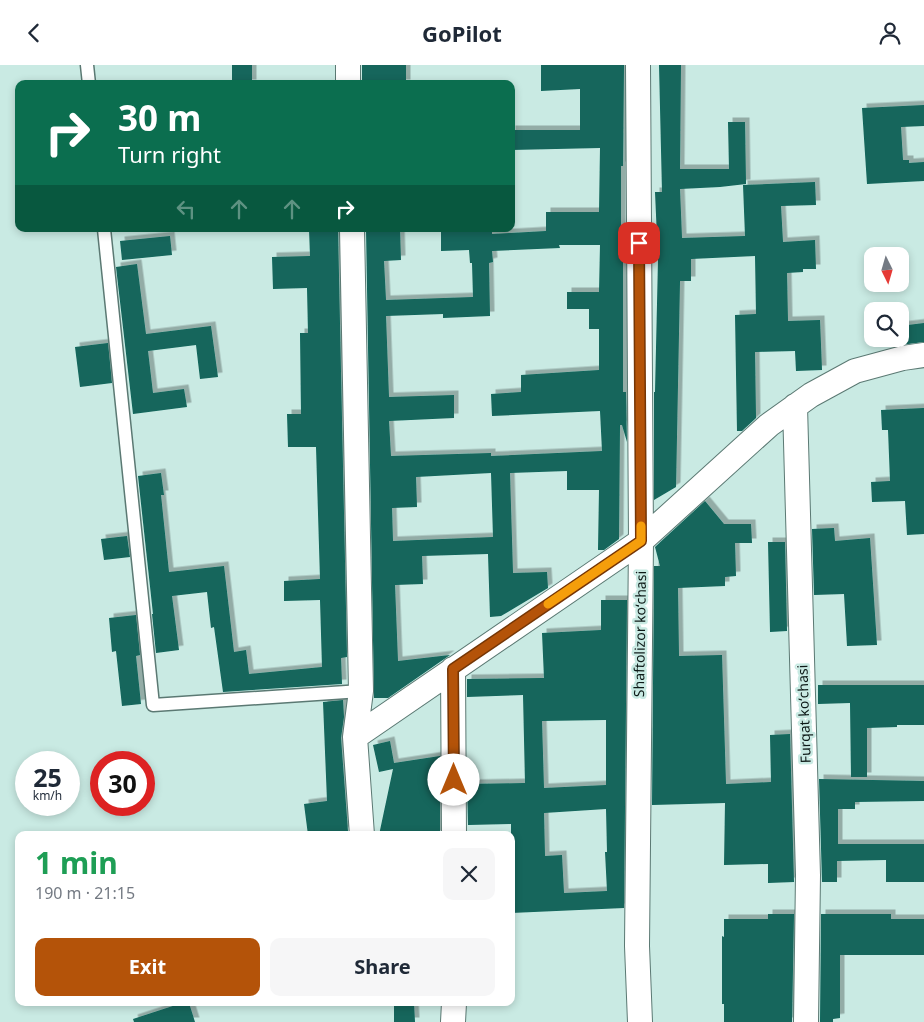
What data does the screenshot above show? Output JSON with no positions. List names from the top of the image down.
{
  "streets": {
    "street": ["Shaftolizor koʻchasi", "Furqat koʻchasi"]
  },
  "north": "bottom",
  "page": {
    "header": "GoPilot",
    "turn": ["30 m", "Turn right"],
    "speed": "25 km/h",
    "limit": "30",
    "heading": ["1 min", "190 m · 21:15"],
    "buttons": ["Exit", "Share"]
  }
}
